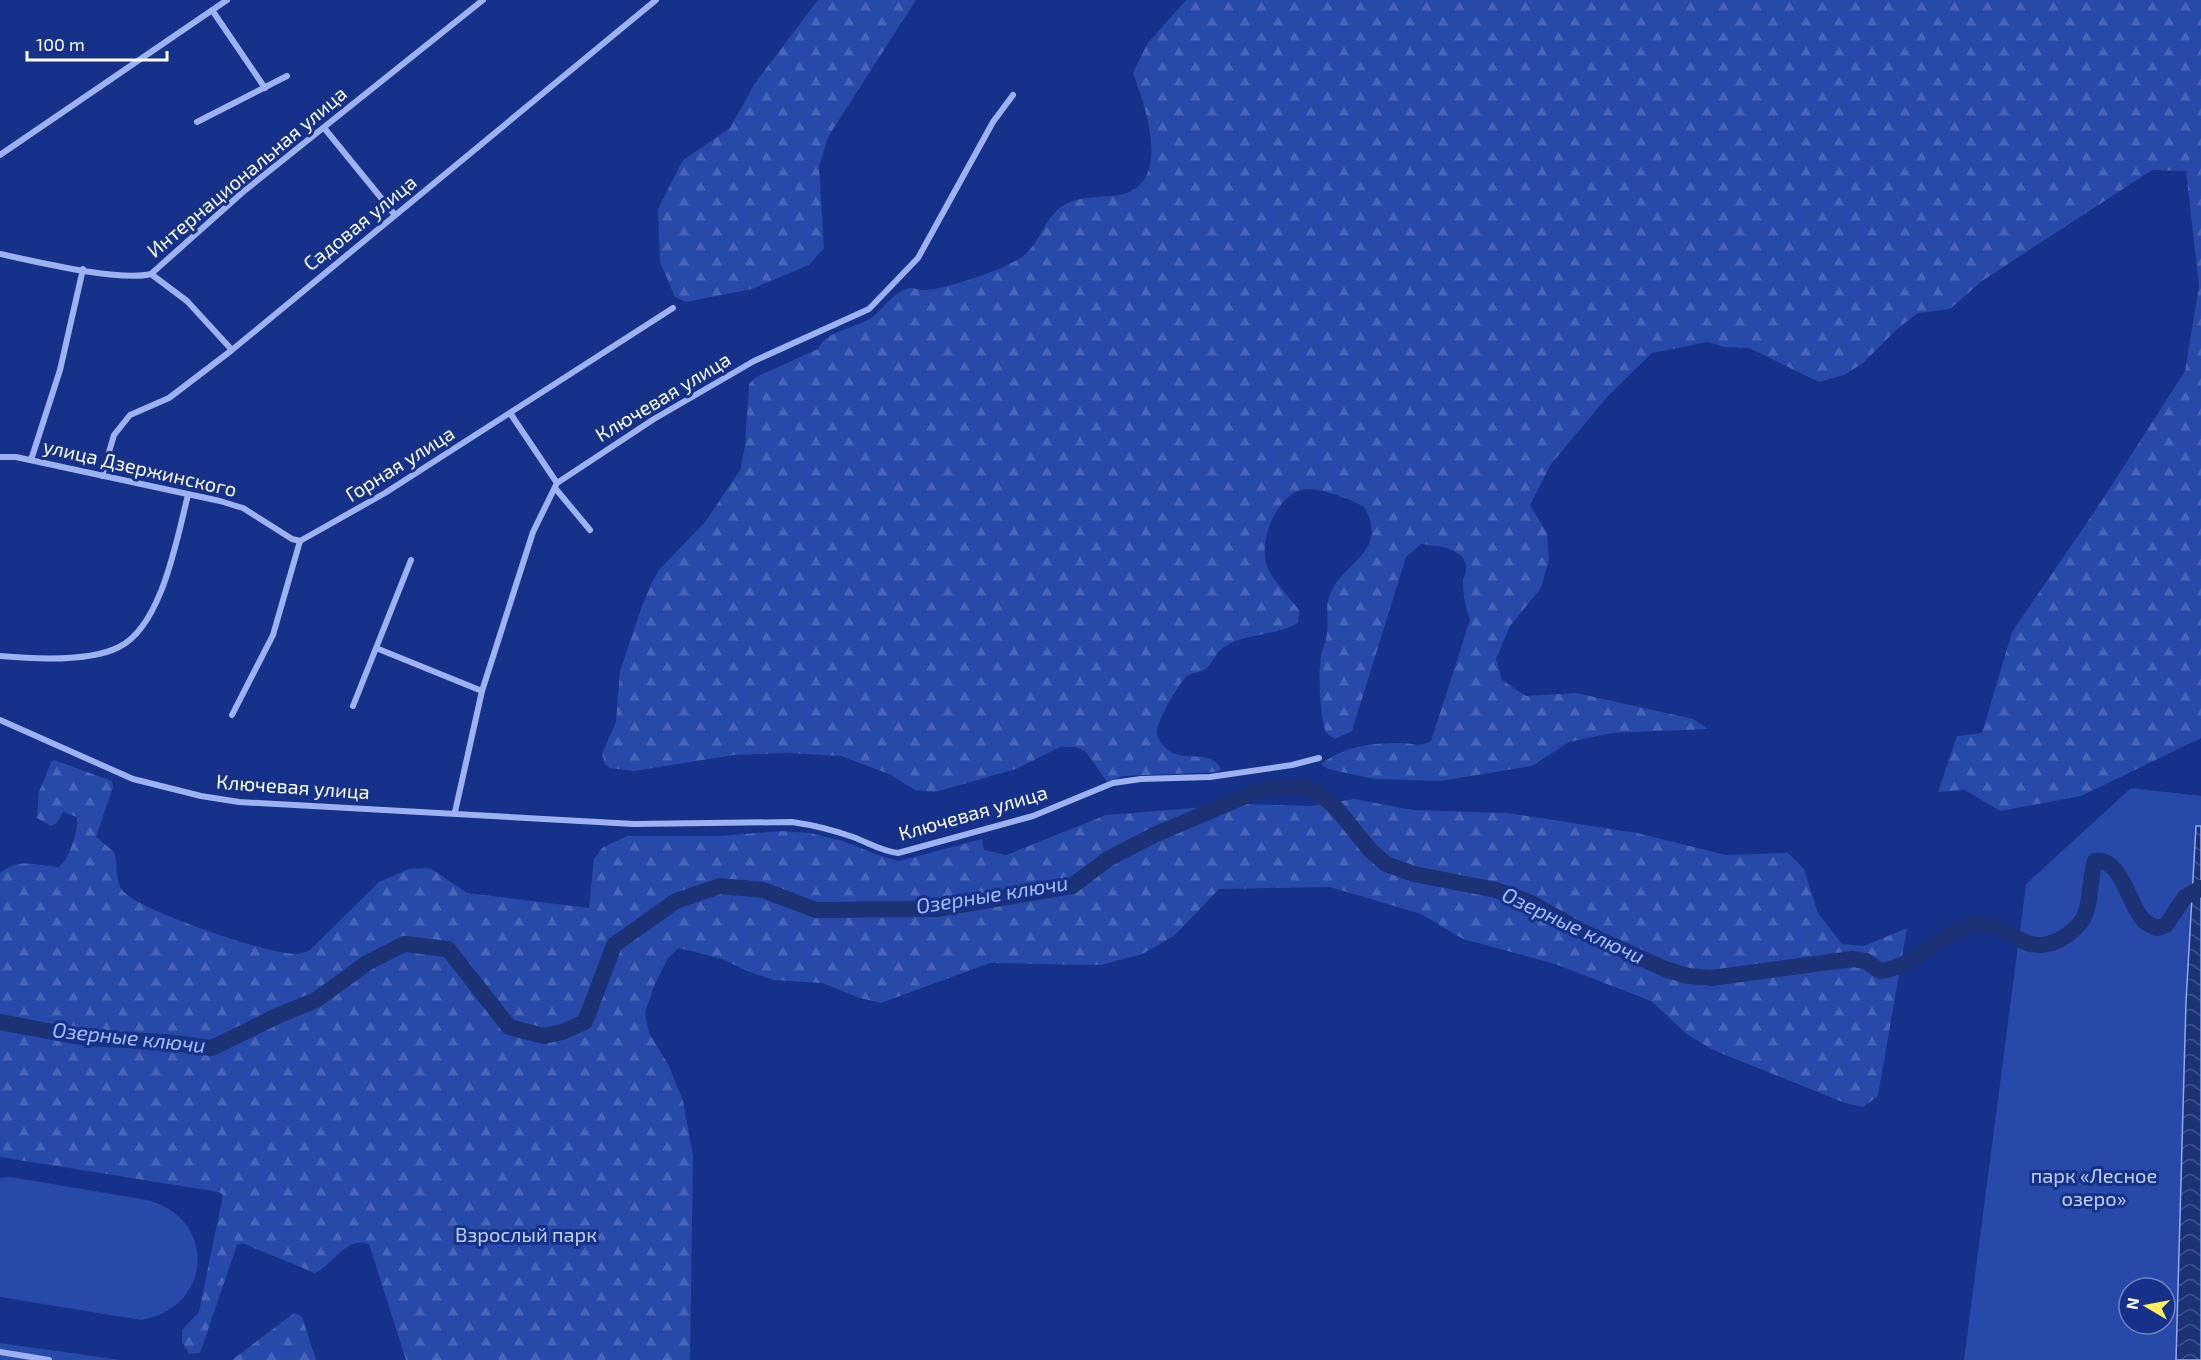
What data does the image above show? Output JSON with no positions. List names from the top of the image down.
{
  "streets": {
    "street": [
      "Интернациональная улица",
      "Садовая улица",
      "Ключевая улица",
      "Горная улица",
      "улица Дзержинского"
    ]
  },
  "crossings": [
    ["Садовая улица", "улица Дзержинского"],
    ["Горная улица", "улица Дзержинского"]
  ],
  "water": ["Озерные ключи"],
  "parks": ["парк «Лесное озеро»", "Взрослый парк"],
  "scale_bar": "100 m",
  "north": "left"
}
